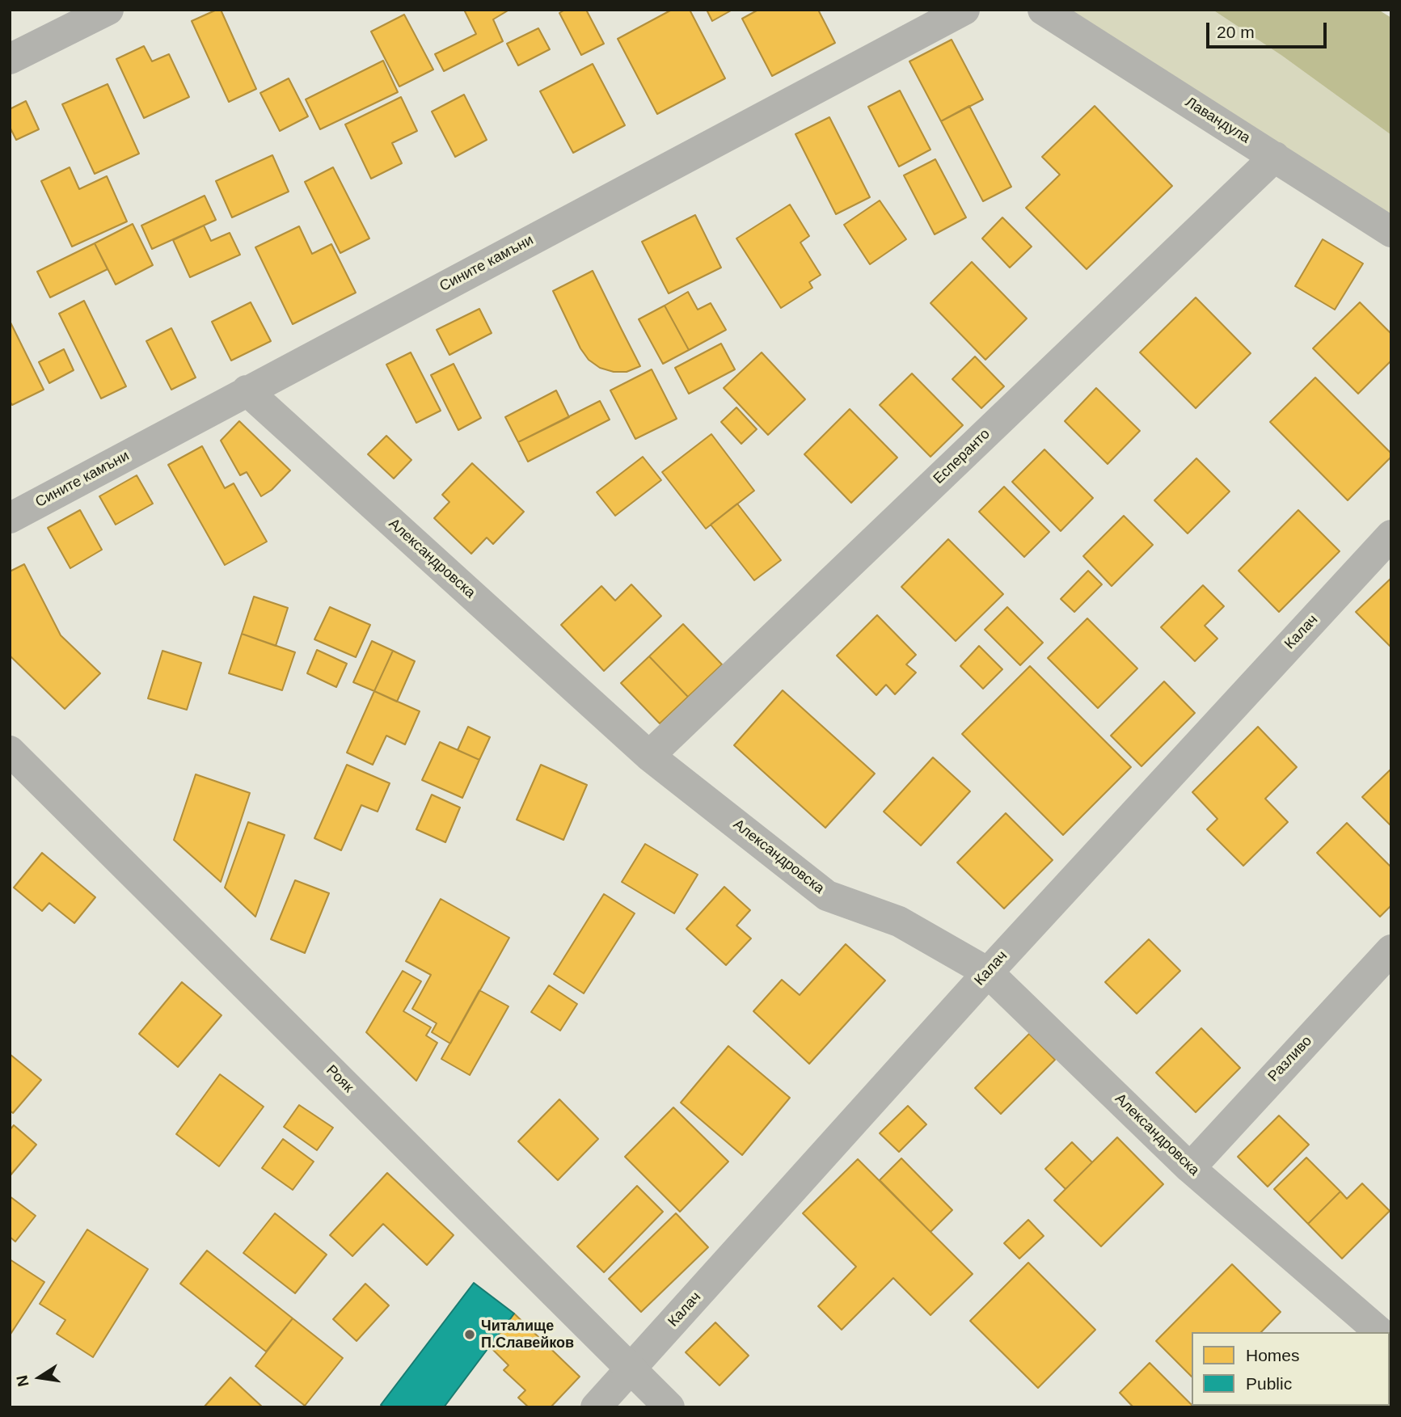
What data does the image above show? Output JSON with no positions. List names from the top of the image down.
{
  "streets": {
    "street": [
      "Лавандула",
      "Сините камъни",
      "Есперанто",
      "Александровска",
      "Калач",
      "Разливо",
      "Рояк"
    ]
  },
  "crossings": [
    ["Лавандула", "Есперанто"],
    ["Сините камъни", "Александровска"],
    ["Есперанто", "Александровска"],
    ["Александровска", "Калач"],
    ["Александровска", "Разливо"],
    ["Калач", "Рояк"]
  ],
  "places": ["Читалище П.Славейков"],
  "legend": ["Homes", "Public"],
  "scale_bar": "20 m",
  "north": "left"
}
